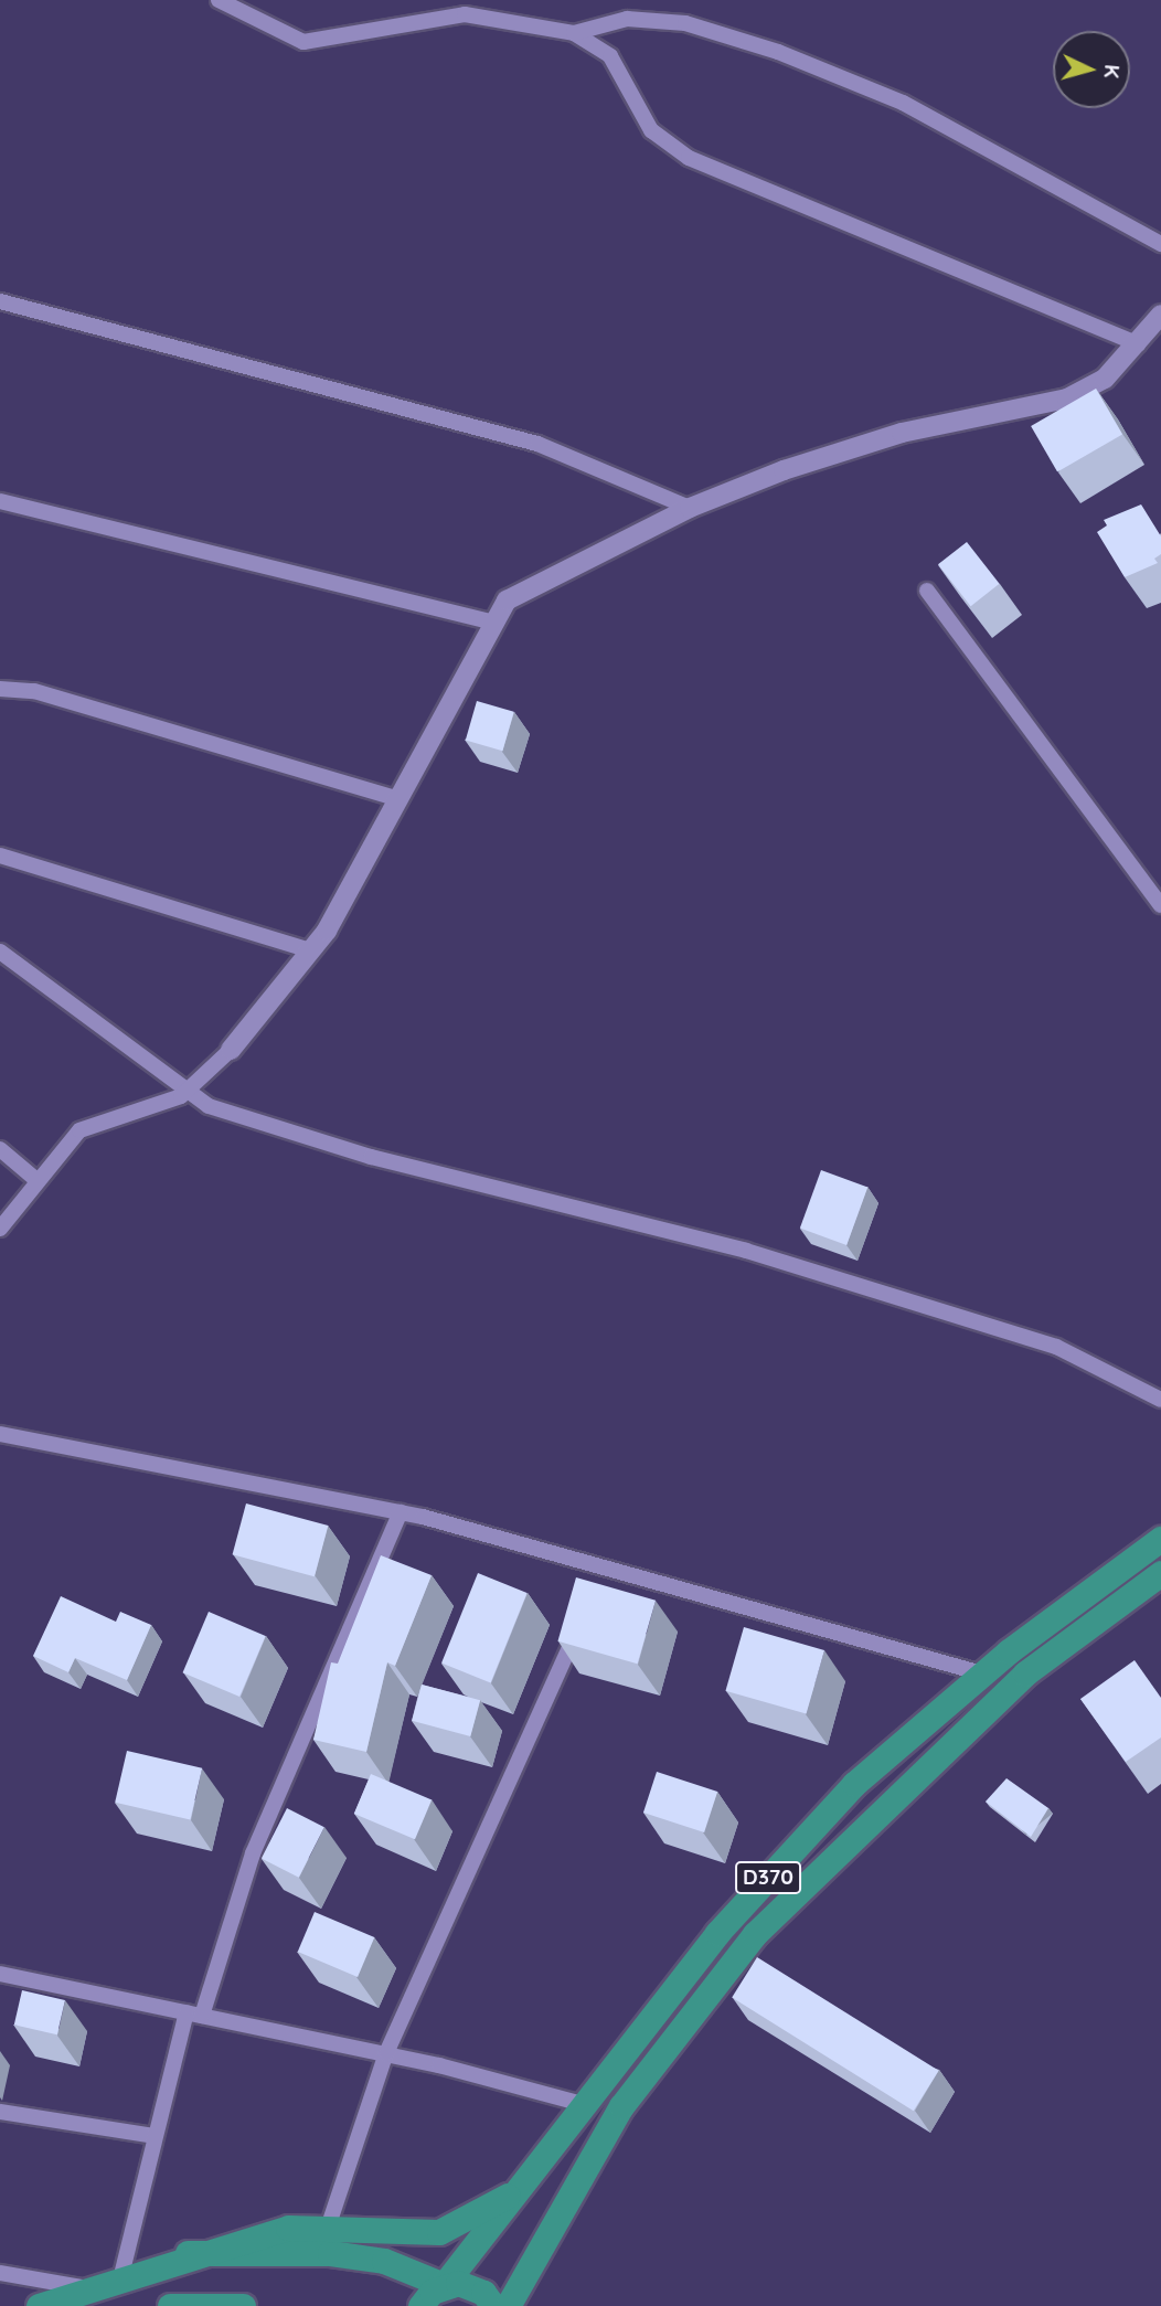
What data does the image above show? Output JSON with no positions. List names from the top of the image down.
{
  "streets": {
    "highway": ["D370"]
  },
  "north": "right"
}
